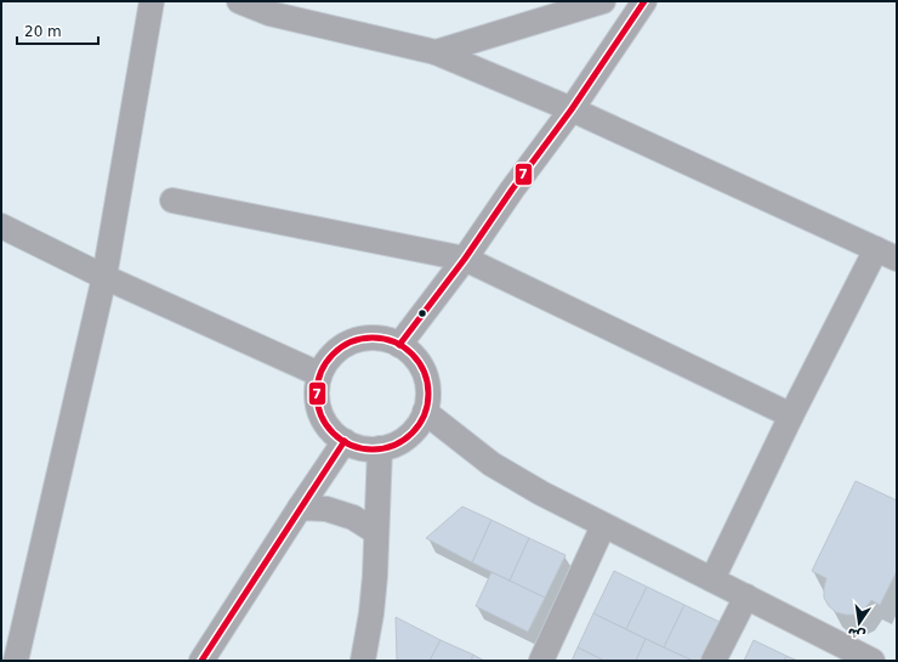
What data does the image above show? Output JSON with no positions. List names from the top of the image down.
{
  "lines": ["transit line 7"],
  "scale_bar": "20 m",
  "north": "bottom"
}
